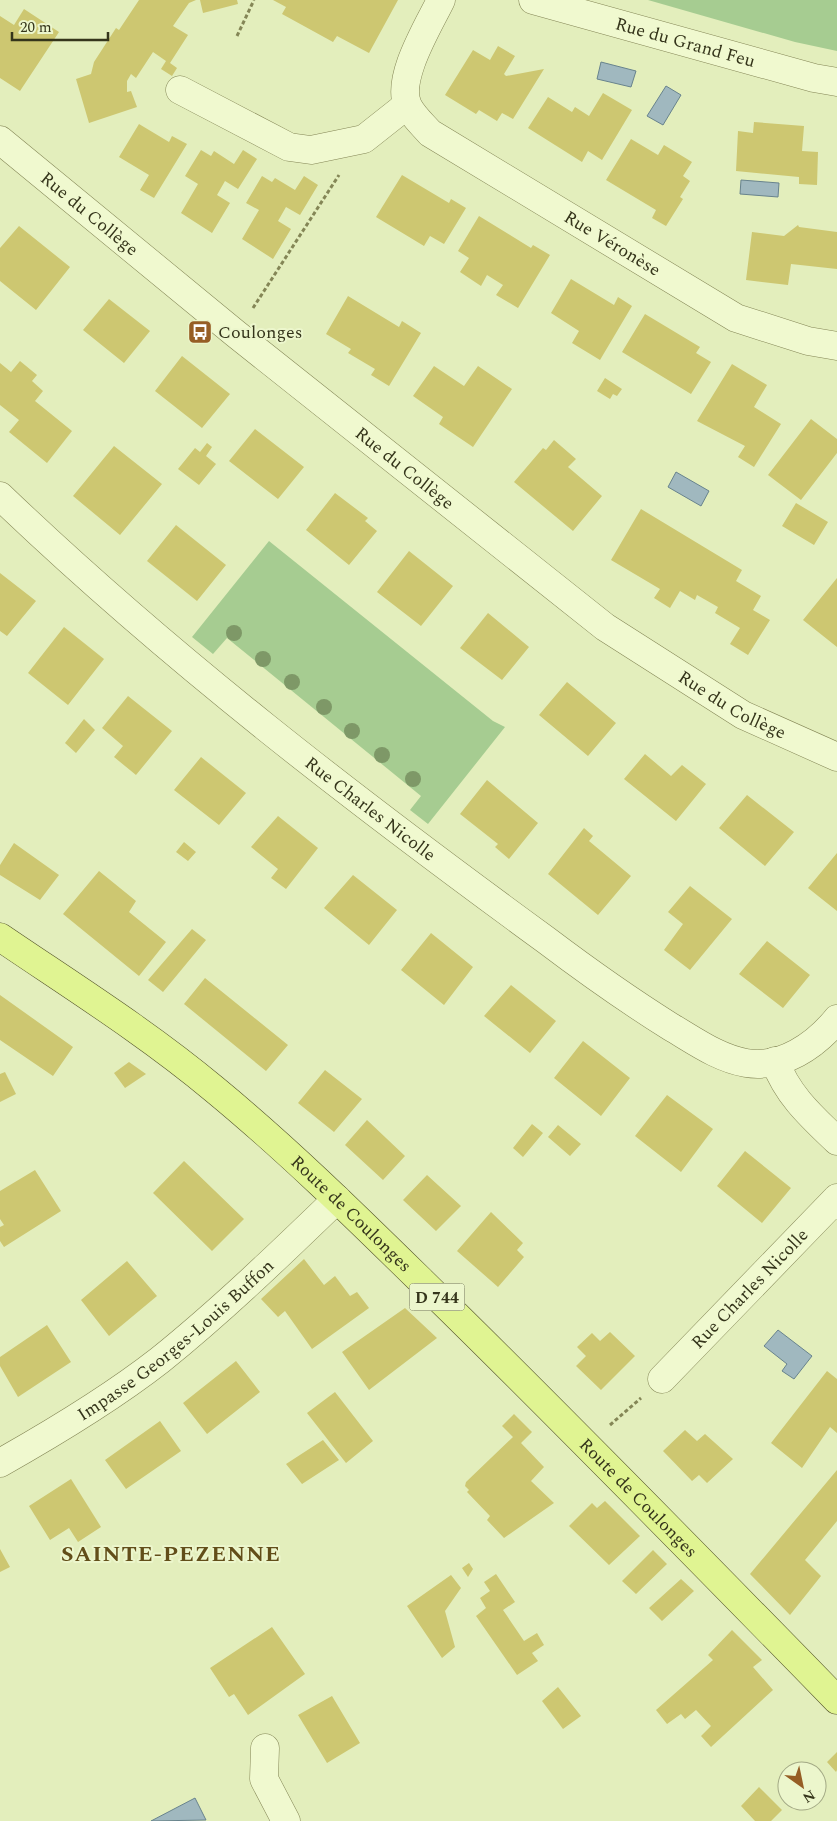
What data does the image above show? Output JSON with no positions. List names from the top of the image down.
{
  "streets": {
    "main road": ["Route de Coulonges", "D 744"],
    "street": [
      "Rue du Grand Feu",
      "Rue du Collège",
      "Rue Véronèse",
      "Rue Charles Nicolle",
      "Impasse Georges-Louis Buffon"
    ]
  },
  "crossings": [
    ["Route de Coulonges", "Impasse Georges-Louis Buffon"]
  ],
  "districts": ["SAINTE-PEZENNE"],
  "places": {
    "bus stop": ["Coulonges"]
  },
  "scale_bar": "20 m",
  "north": "bottom right"
}
